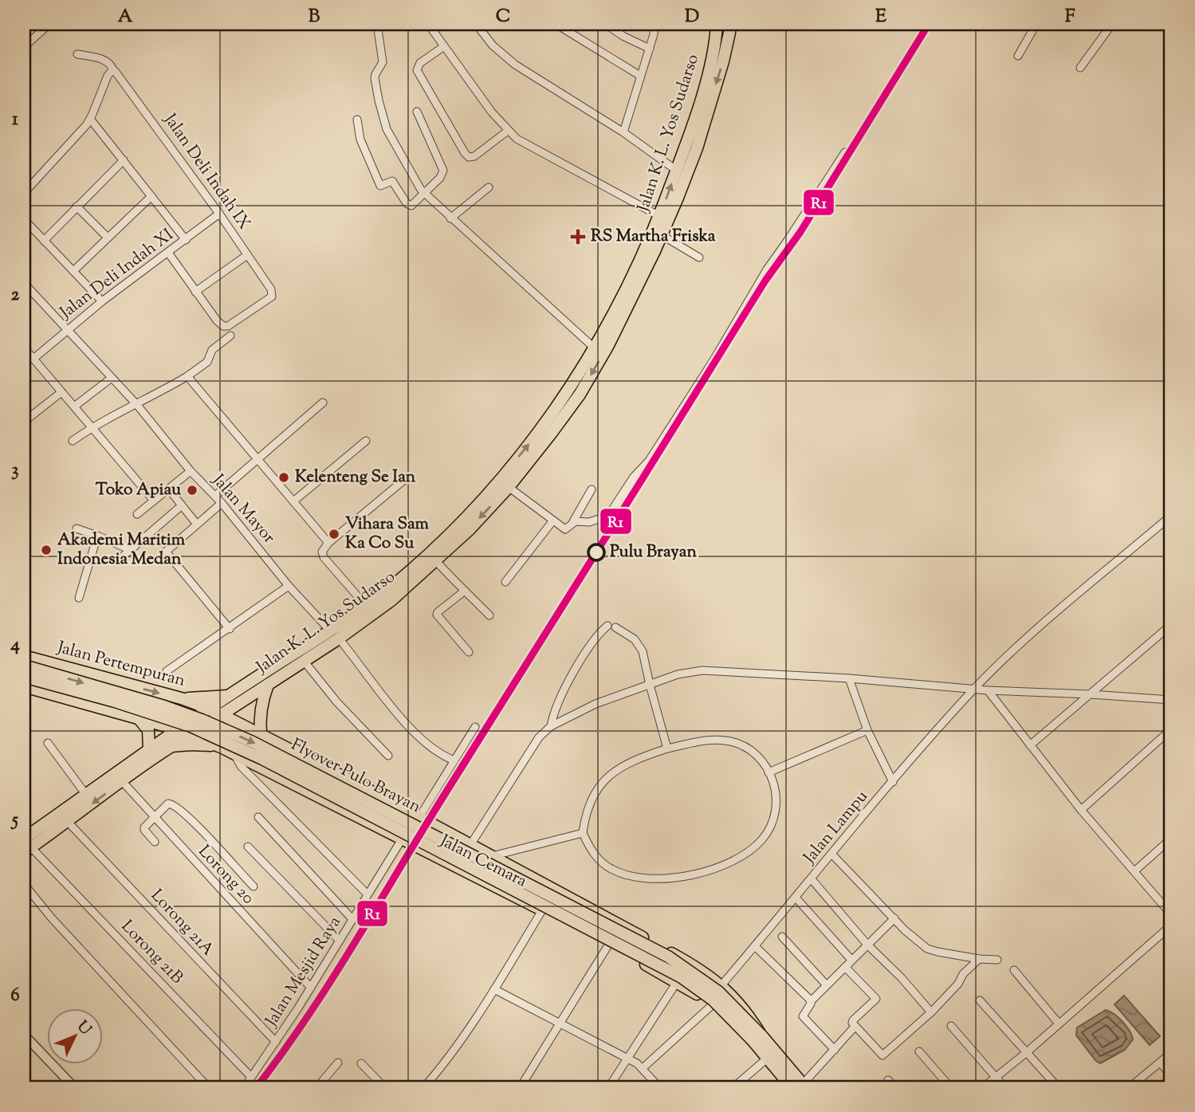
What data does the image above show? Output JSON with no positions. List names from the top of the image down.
{
  "streets": {
    "main road": [
      "Jalan K. L. Yos Sudarso",
      "Jalan Pertempuran",
      "Flyover Pulo Brayan",
      "Jalan Cemara"
    ],
    "street": [
      "Jalan Deli Indah IX",
      "Jalan Deli Indah XI",
      "Jalan Mayor",
      "Jalan Lampu",
      "Lorong 20",
      "Lorong 21A",
      "Lorong 21B",
      "Jalan Mesjid Raya"
    ]
  },
  "crossings": [
    ["Jalan K. L. Yos Sudarso", "Jalan Mayor"],
    ["Jalan K. L. Yos Sudarso", "Jalan Pertempuran"],
    ["Jalan K. L. Yos Sudarso", "Jalan Cemara"],
    ["Jalan K. L. Yos Sudarso", "Lorong 20"],
    ["Jalan K. L. Yos Sudarso", "Lorong 21A"],
    ["Jalan K. L. Yos Sudarso", "Lorong 21B"],
    ["Jalan Deli Indah IX", "Jalan Deli Indah XI"],
    ["Jalan Deli Indah XI", "Jalan Mayor"],
    ["Jalan Pertempuran", "Jalan Cemara"],
    ["Flyover Pulo Brayan", "Jalan Cemara"],
    ["Jalan Lampu", "Jalan Cemara"],
    ["Jalan Cemara", "Jalan Mesjid Raya"],
    ["Lorong 20", "Jalan Mesjid Raya"],
    ["Lorong 21A", "Jalan Mesjid Raya"],
    ["Lorong 21B", "Jalan Mesjid Raya"]
  ],
  "places": {
    "health": ["RS Martha Friska"],
    "other": [
      "Kelenteng Se Ian",
      "Toko Apiau",
      "Vihara Sam Ka Co Su",
      "Akademi Maritim Indonesia Medan",
      "Pulu Brayan"
    ]
  },
  "lines": ["transit line R1"],
  "north": "top right",
  "grid": {
    "columns": [
      "A",
      "B",
      "C",
      "D",
      "E",
      "F"
    ],
    "rows": [
      "1",
      "2",
      "3",
      "4",
      "5",
      "6"
    ]
  }
}
